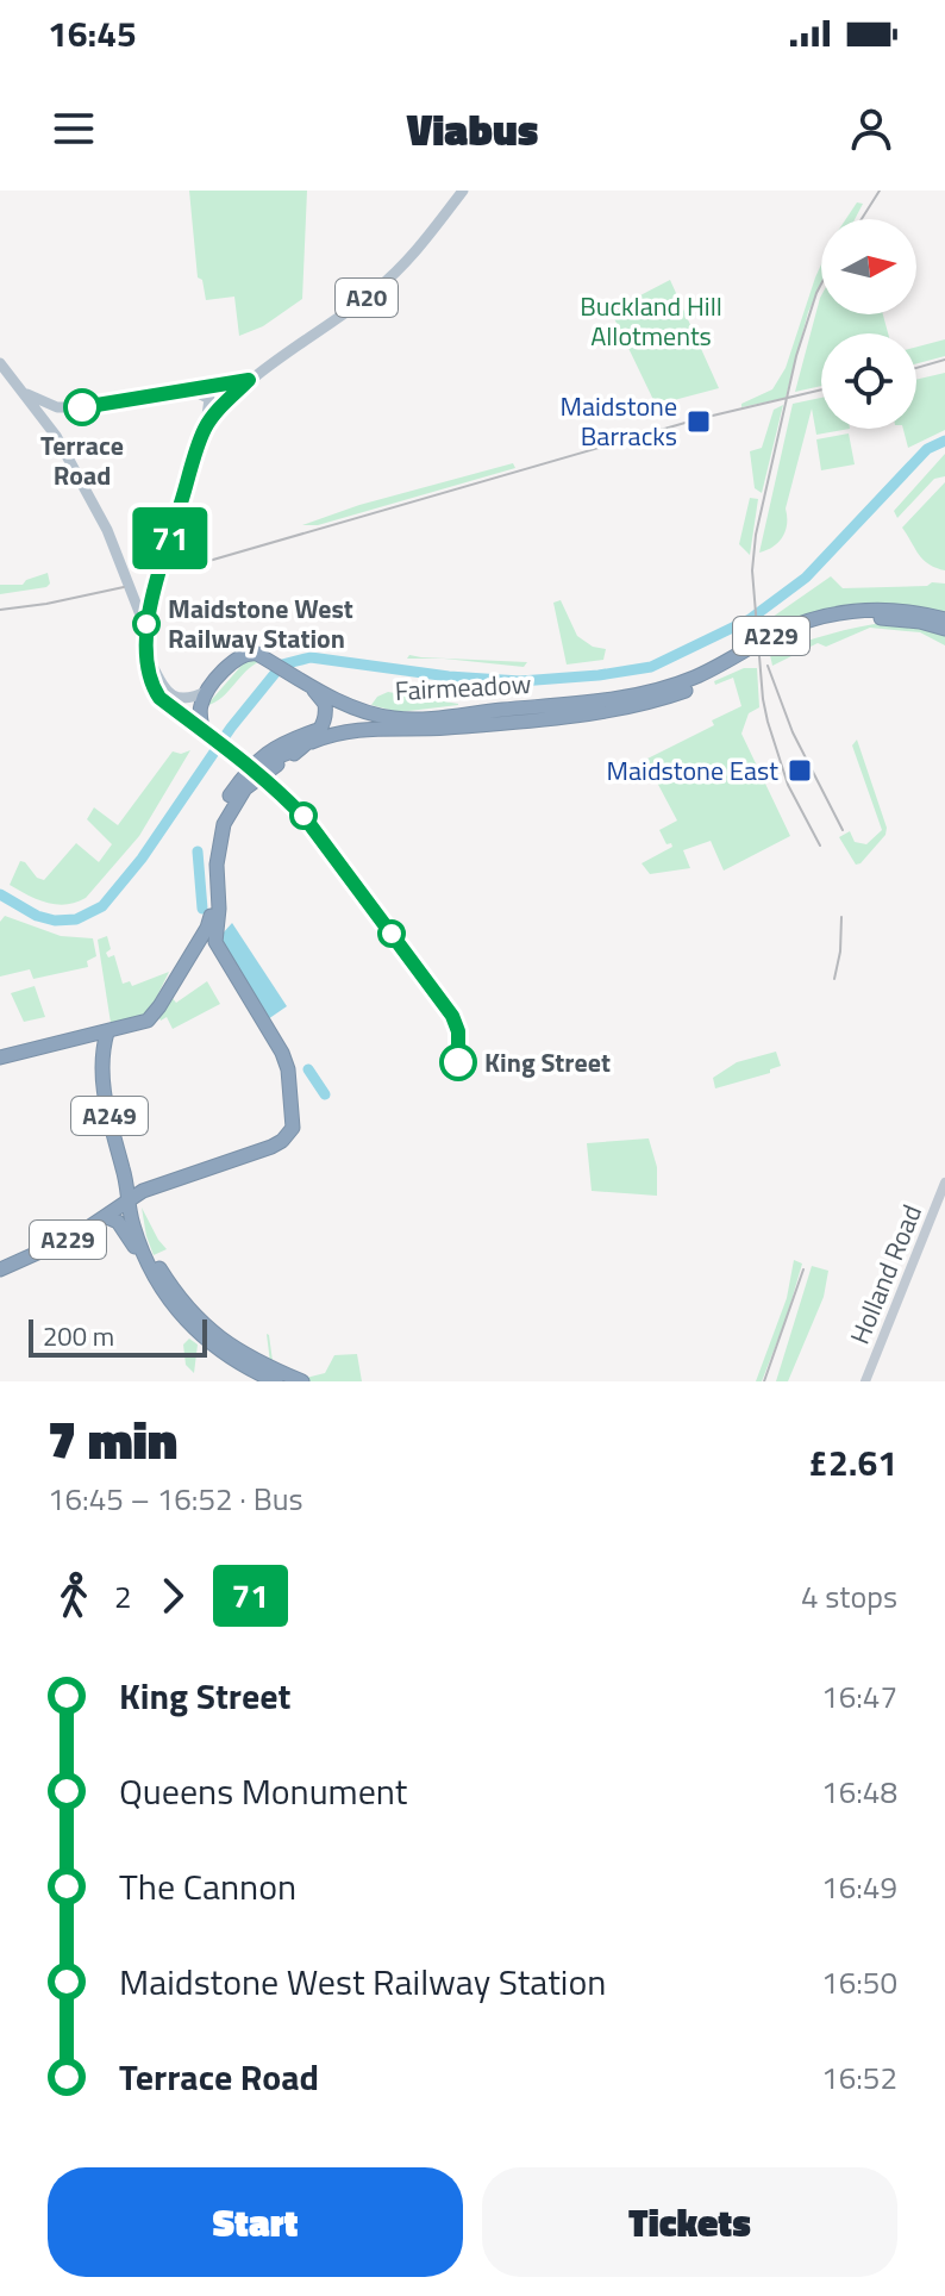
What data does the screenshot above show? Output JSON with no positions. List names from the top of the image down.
{
  "streets": {
    "highway": ["A229", "Fairmeadow", "A249"],
    "main road": ["A20", "Holland Road"]
  },
  "crossings": [
    ["A20", "A229"],
    ["A20", "Fairmeadow"],
    ["A229", "Fairmeadow"],
    ["A229", "A249"]
  ],
  "parks": ["Buckland Hill Allotments"],
  "places": {
    "other": ["Terrace Road", "Maidstone West Railway Station", "King Street"],
    "transit": ["Maidstone Barracks", "Maidstone East"]
  },
  "lines": ["bus line 71"],
  "scale_bar": "200 m",
  "north": "right",
  "page": {
    "status": "16:45",
    "header": "Viabus",
    "on_map": "71",
    "scale": "200 m",
    "heading": ["7 min", "16:45 – 16:52 · Bus", "£2.61"],
    "legs": ["2", "71", "4 stops"],
    "list": [
      {
        "name": "King Street",
        "value": "16:47"
      },
      {
        "name": "Queens Monument",
        "value": "16:48"
      },
      {
        "name": "The Cannon",
        "value": "16:49"
      },
      {
        "name": "Maidstone West Railway Station",
        "value": "16:50"
      },
      {
        "name": "Terrace Road",
        "value": "16:52"
      }
    ],
    "buttons": ["Start", "Tickets"]
  }
}
